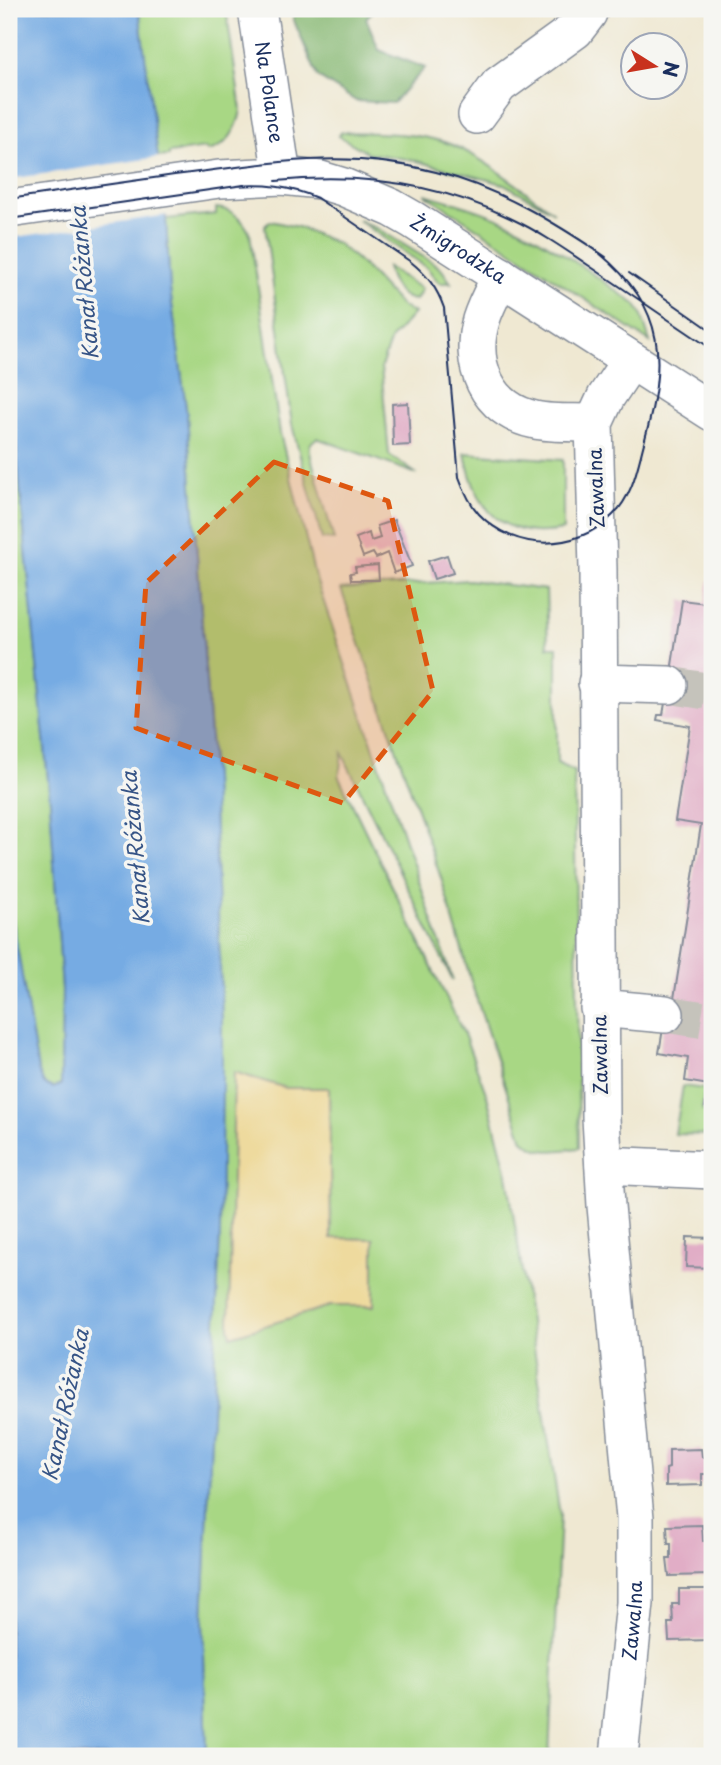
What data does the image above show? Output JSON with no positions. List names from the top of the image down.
{
  "streets": {
    "street": ["Na Polance", "Żmigrodzka", "Zawalna"]
  },
  "crossings": [
    ["Na Polance", "Żmigrodzka"],
    ["Żmigrodzka", "Zawalna"]
  ],
  "water": ["Kanał Różanka"],
  "north": "right"
}
